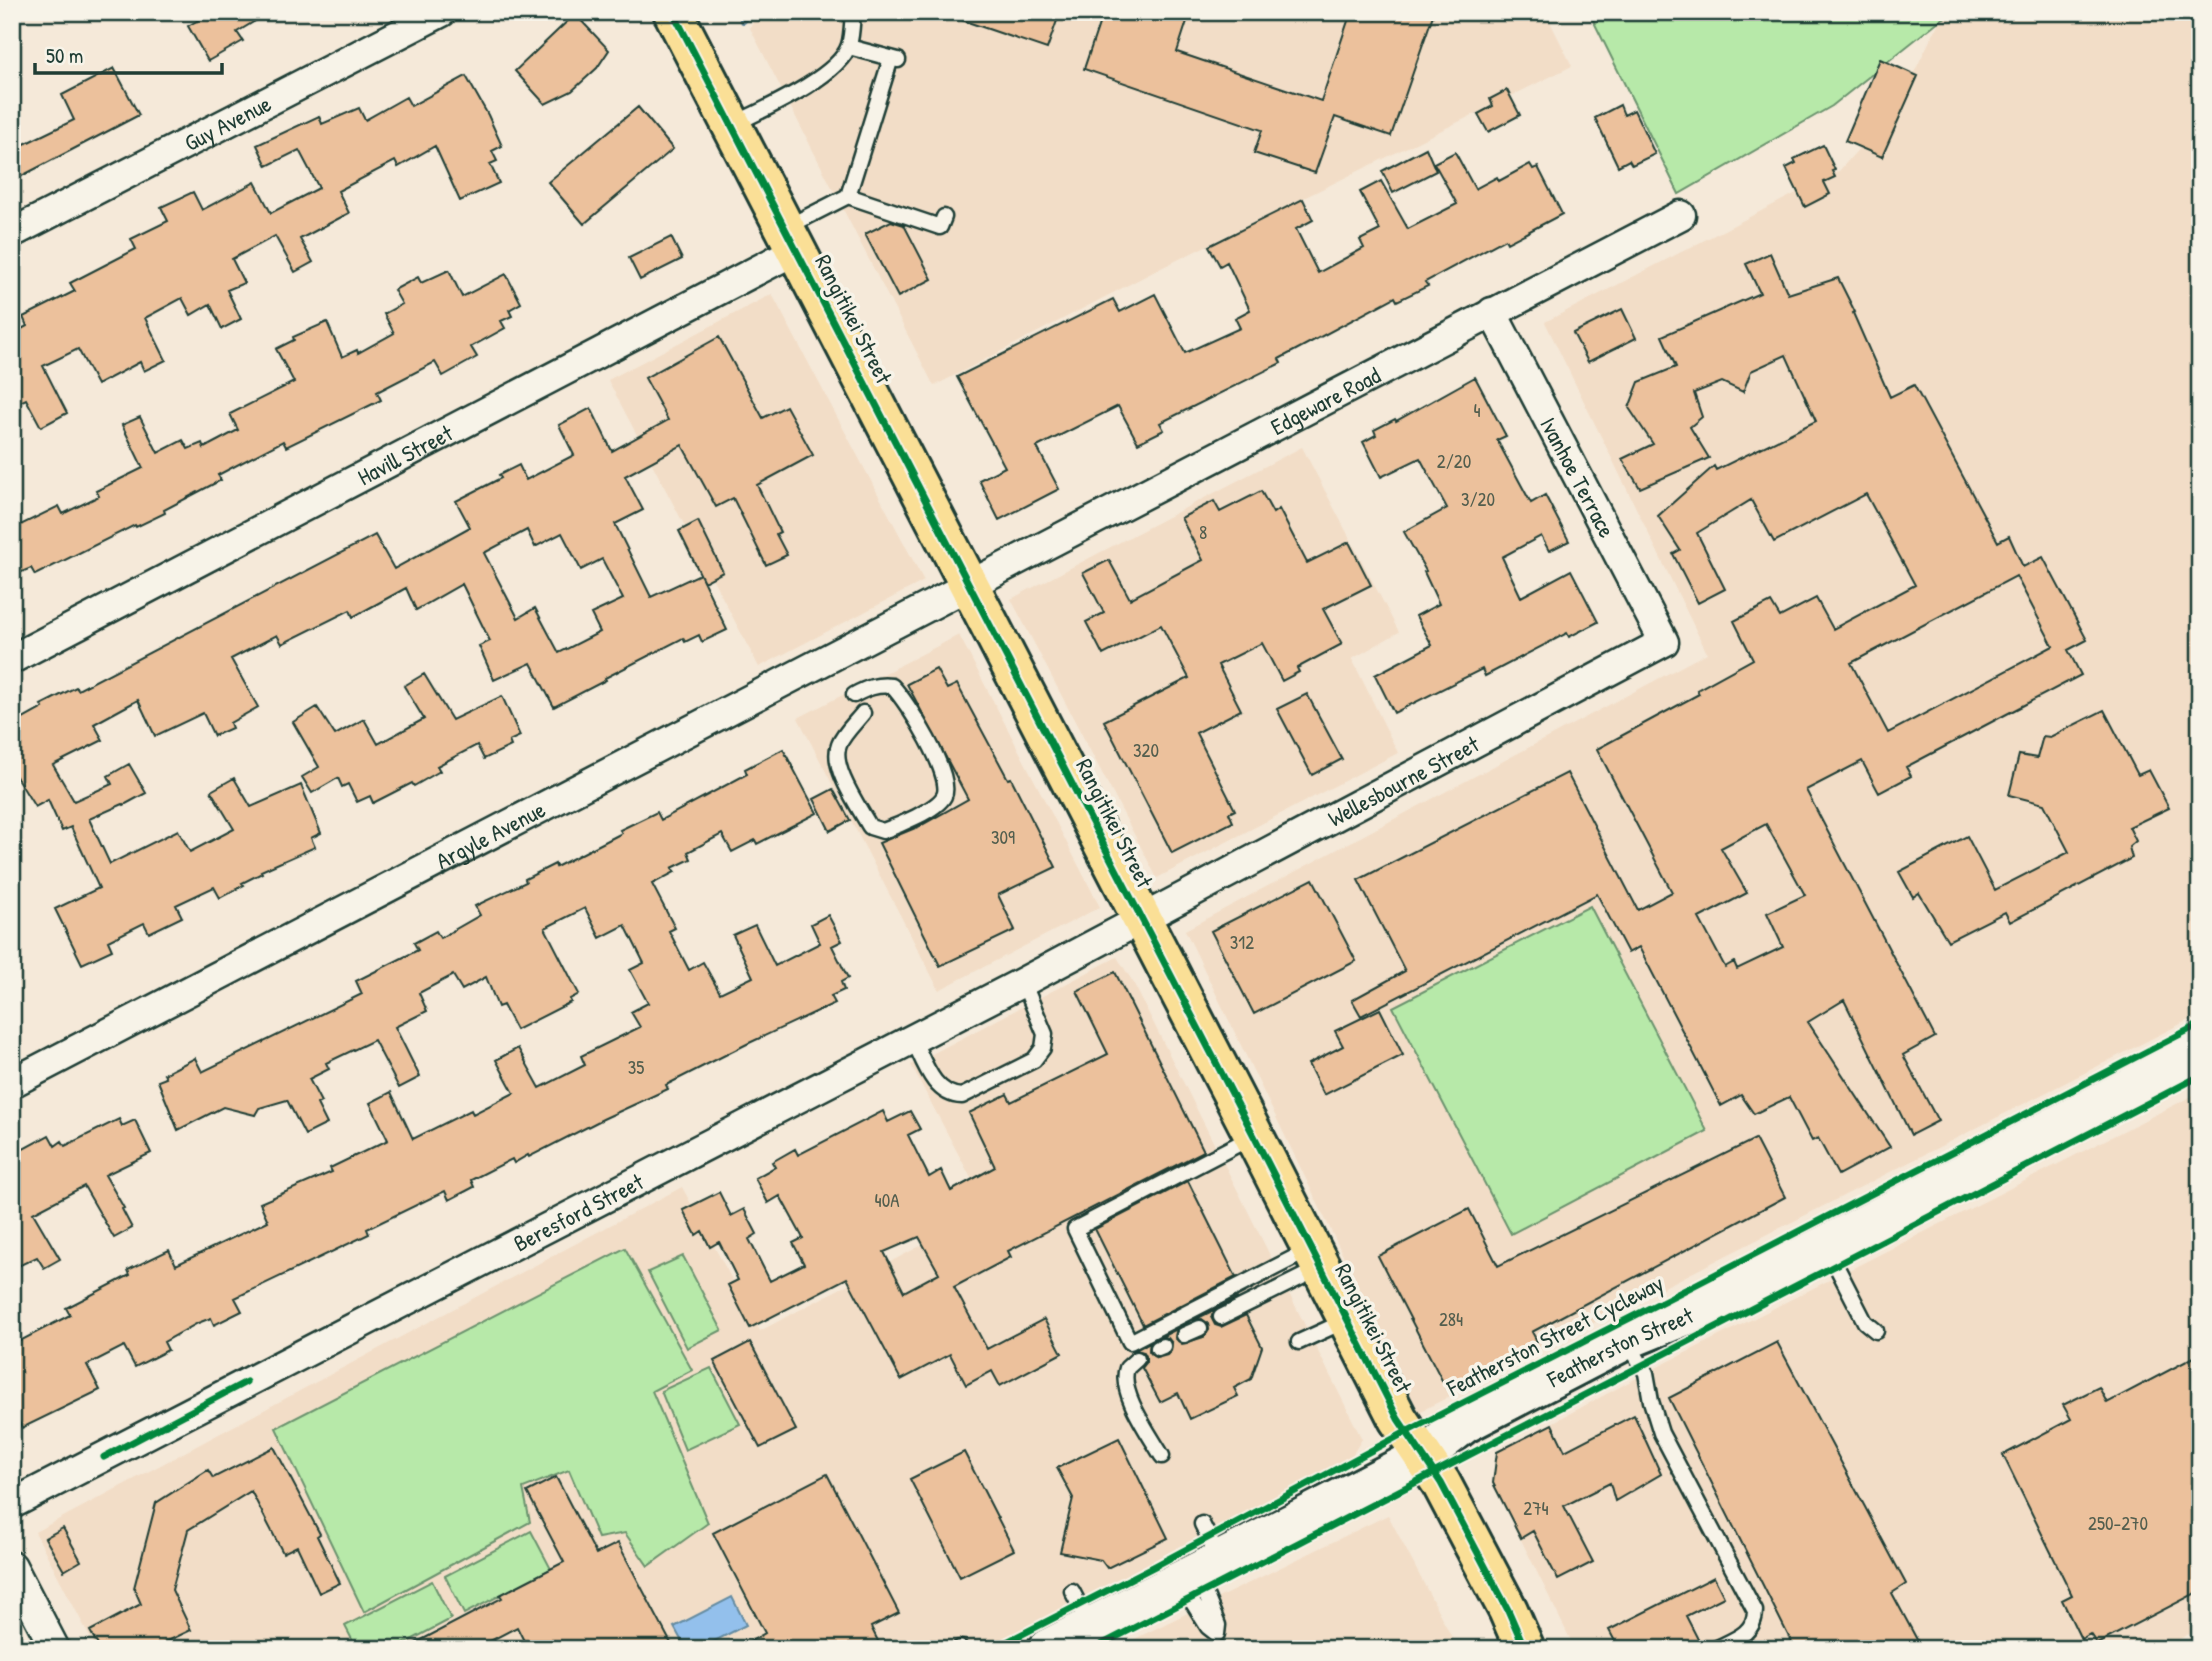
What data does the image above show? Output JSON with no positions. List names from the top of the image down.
{
  "streets": {
    "highway": ["Rangitikei Street"],
    "main road": ["Featherston Street"],
    "street": [
      "Guy Avenue",
      "Edgeware Road",
      "Havill Street",
      "Ivanhoe Terrace",
      "Wellesbourne Street",
      "Argyle Avenue",
      "Beresford Street"
    ],
    "cycle path": ["Featherston Street Cycleway"]
  },
  "crossings": [
    ["Rangitikei Street", "Edgeware Road"],
    ["Rangitikei Street", "Havill Street"],
    ["Rangitikei Street", "Wellesbourne Street"],
    ["Rangitikei Street", "Argyle Avenue"],
    ["Rangitikei Street", "Beresford Street"],
    ["Rangitikei Street", "Featherston Street"],
    ["Edgeware Road", "Ivanhoe Terrace"],
    ["Edgeware Road", "Argyle Avenue"],
    ["Ivanhoe Terrace", "Wellesbourne Street"],
    ["Wellesbourne Street", "Beresford Street"]
  ],
  "house_numbers": [
    "4",
    "2/20",
    "3/20",
    "8",
    "320",
    "309",
    "312",
    "35",
    "40A",
    "284",
    "274",
    "250-270"
  ],
  "scale_bar": "50 m"
}
